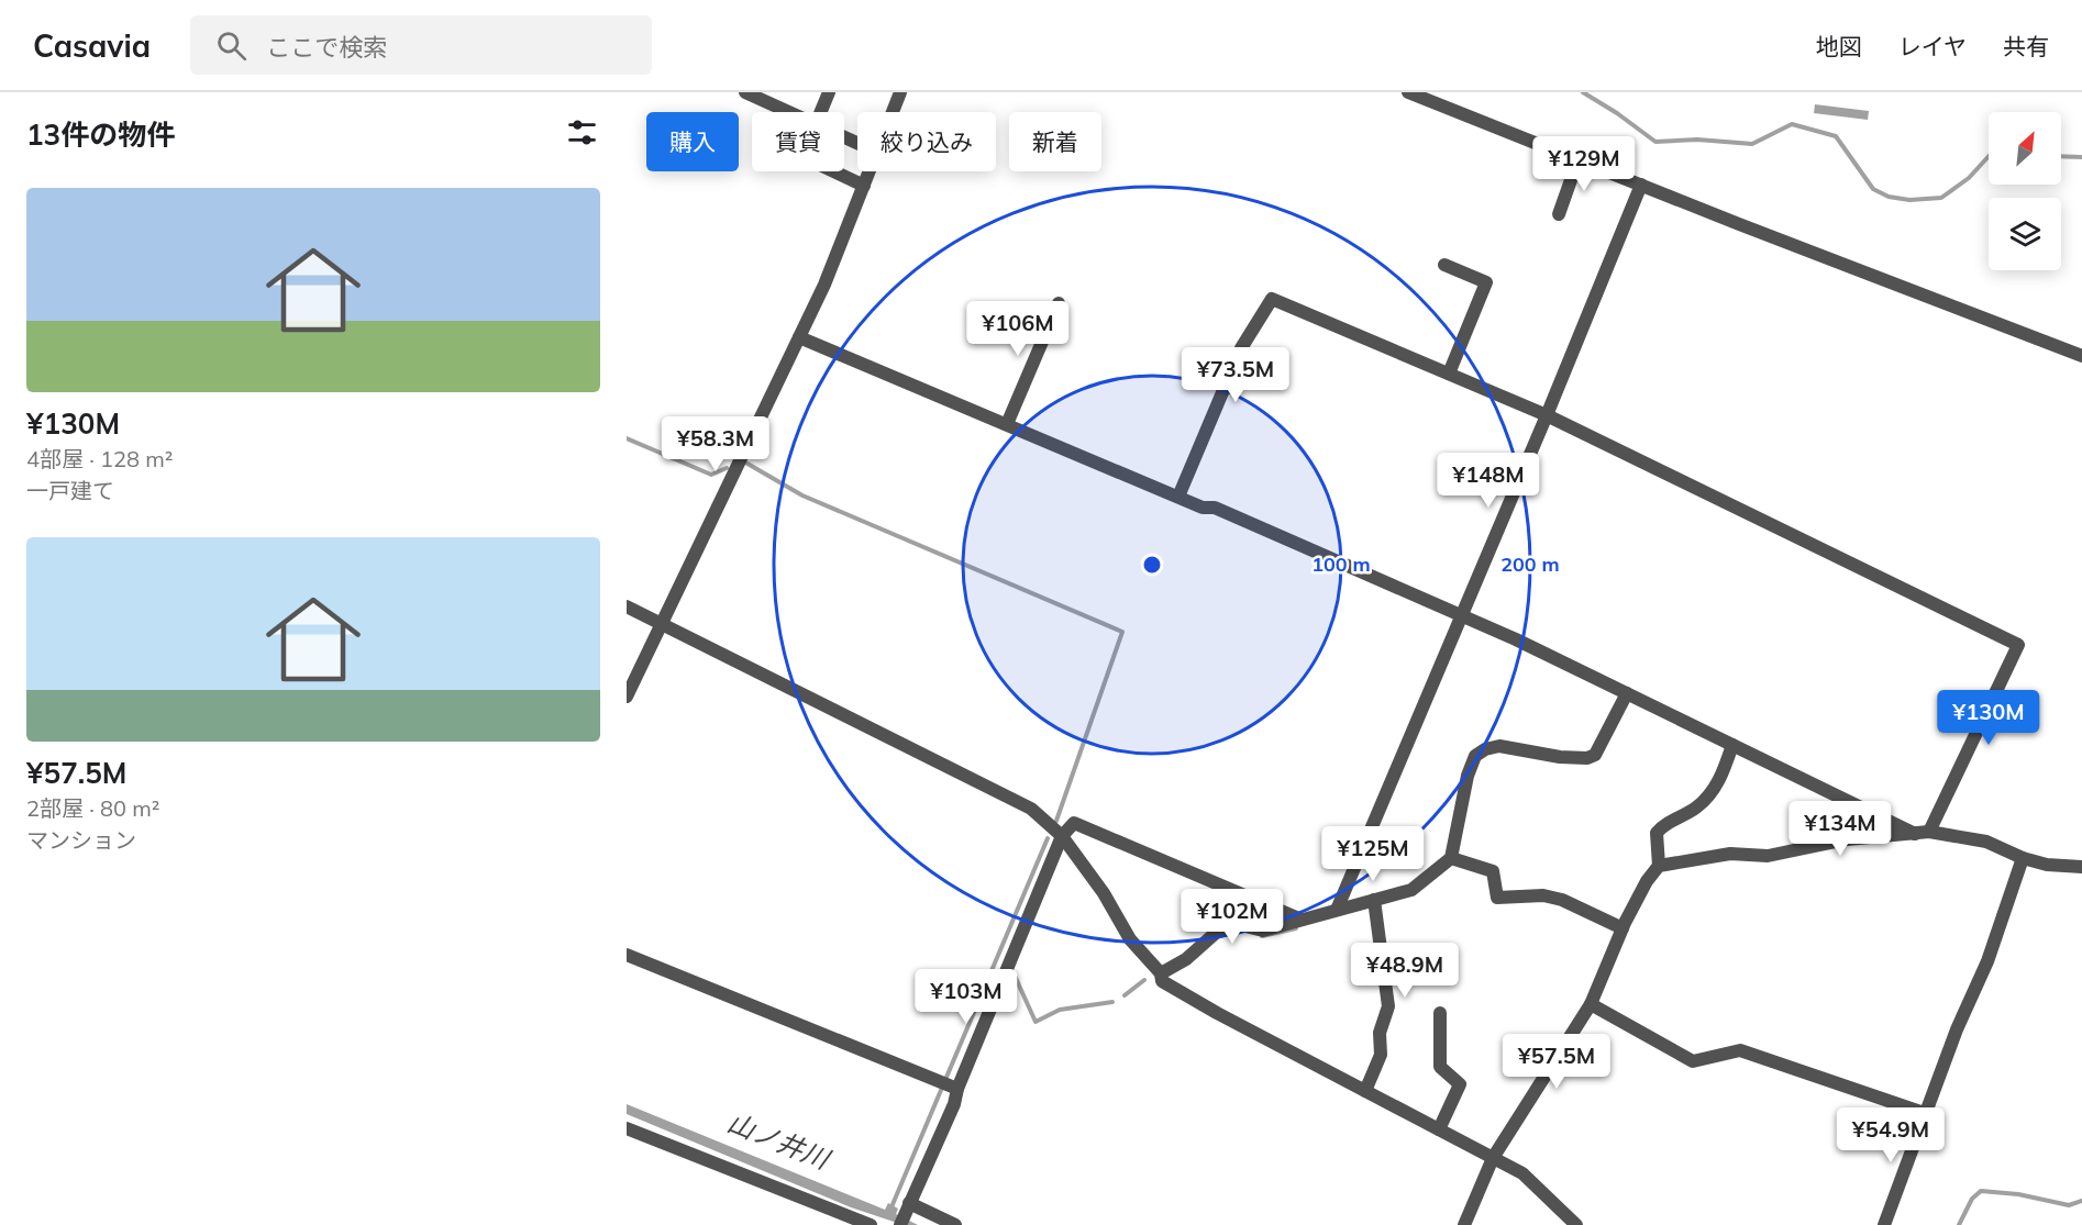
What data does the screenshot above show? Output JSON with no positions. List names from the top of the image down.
{
  "water": ["山ノ井川"],
  "north": "top right",
  "page": {
    "header": "Casavia",
    "search": "ここで検索",
    "nav": ["地図", "レイヤ", "共有"],
    "heading": "13件の物件",
    "chip": [
      "購入",
      "賃貸",
      "絞り込み",
      "新着"
    ],
    "price": [
      "¥129M",
      "¥106M",
      "¥73.5M",
      "¥58.3M",
      "¥148M",
      "¥130M",
      "¥134M",
      "¥125M",
      "¥102M",
      "¥48.9M",
      "¥103M",
      "¥57.5M",
      "¥54.9M"
    ],
    "list": [
      {
        "name": "¥130M",
        "note": "4部屋 · 128 m² · 一戸建て"
      },
      {
        "name": "¥57.5M",
        "note": "2部屋 · 80 m² · マンション"
      }
    ]
  },
  "rings": ["100 m", "200 m"]
}
